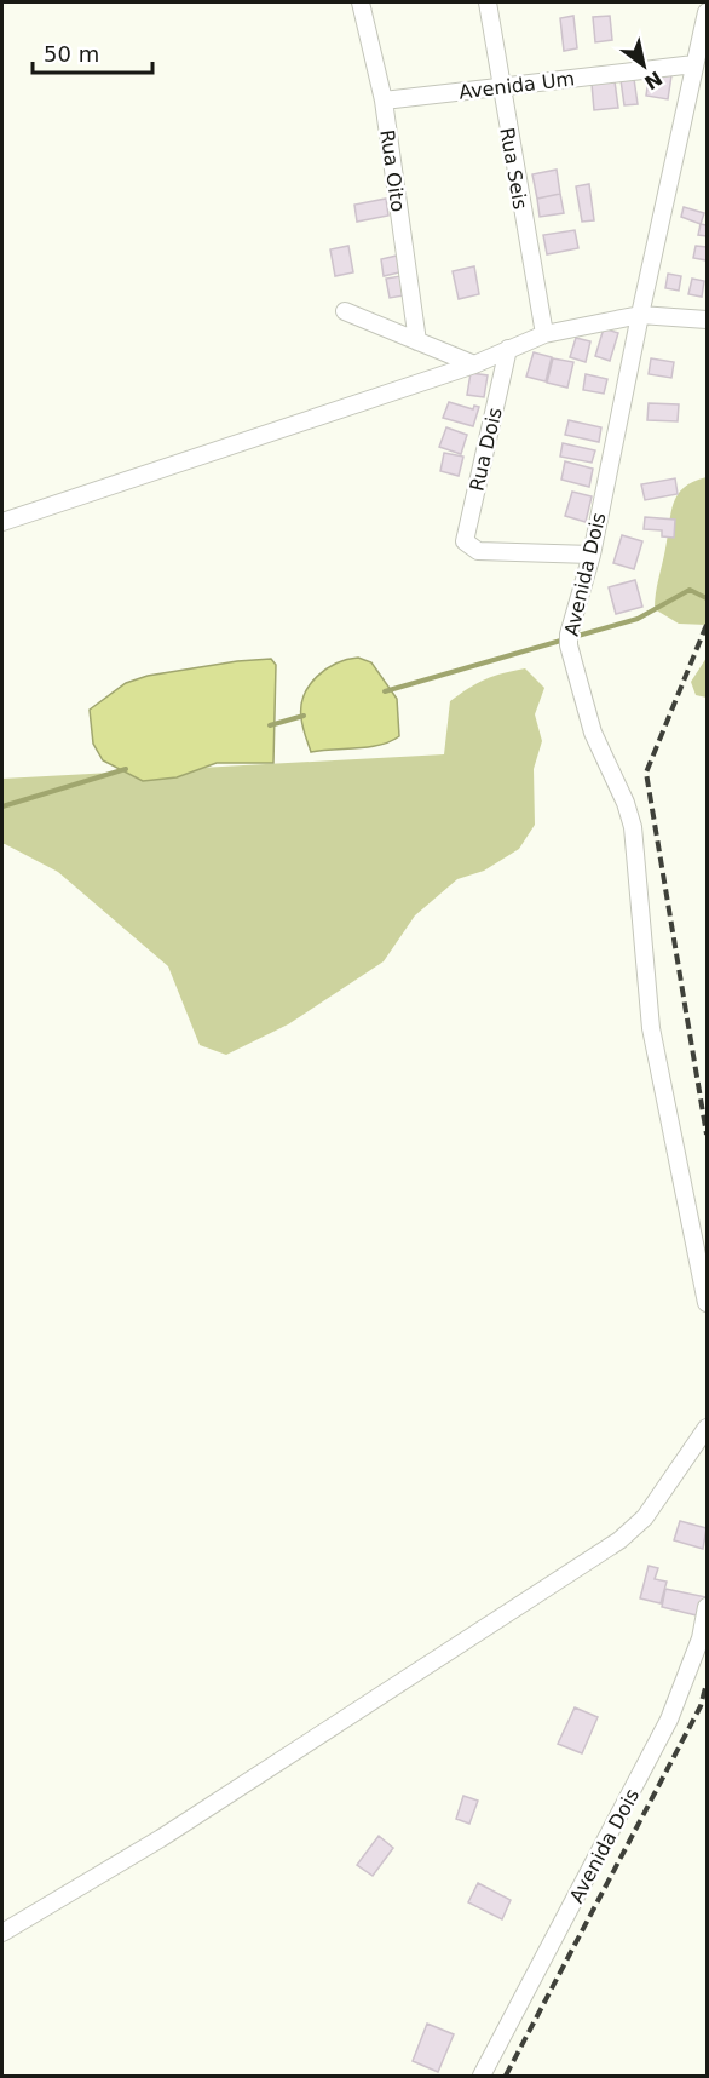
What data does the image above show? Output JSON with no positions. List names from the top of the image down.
{
  "streets": {
    "street": [
      "Avenida Um",
      "Rua Seis",
      "Rua Oito",
      "Rua Dois",
      "Avenida Dois"
    ]
  },
  "crossings": [
    ["Avenida Um", "Rua Seis"],
    ["Avenida Um", "Rua Oito"],
    ["Avenida Um", "Avenida Dois"],
    ["Rua Dois", "Avenida Dois"]
  ],
  "scale_bar": "50 m",
  "north": "bottom right"
}
